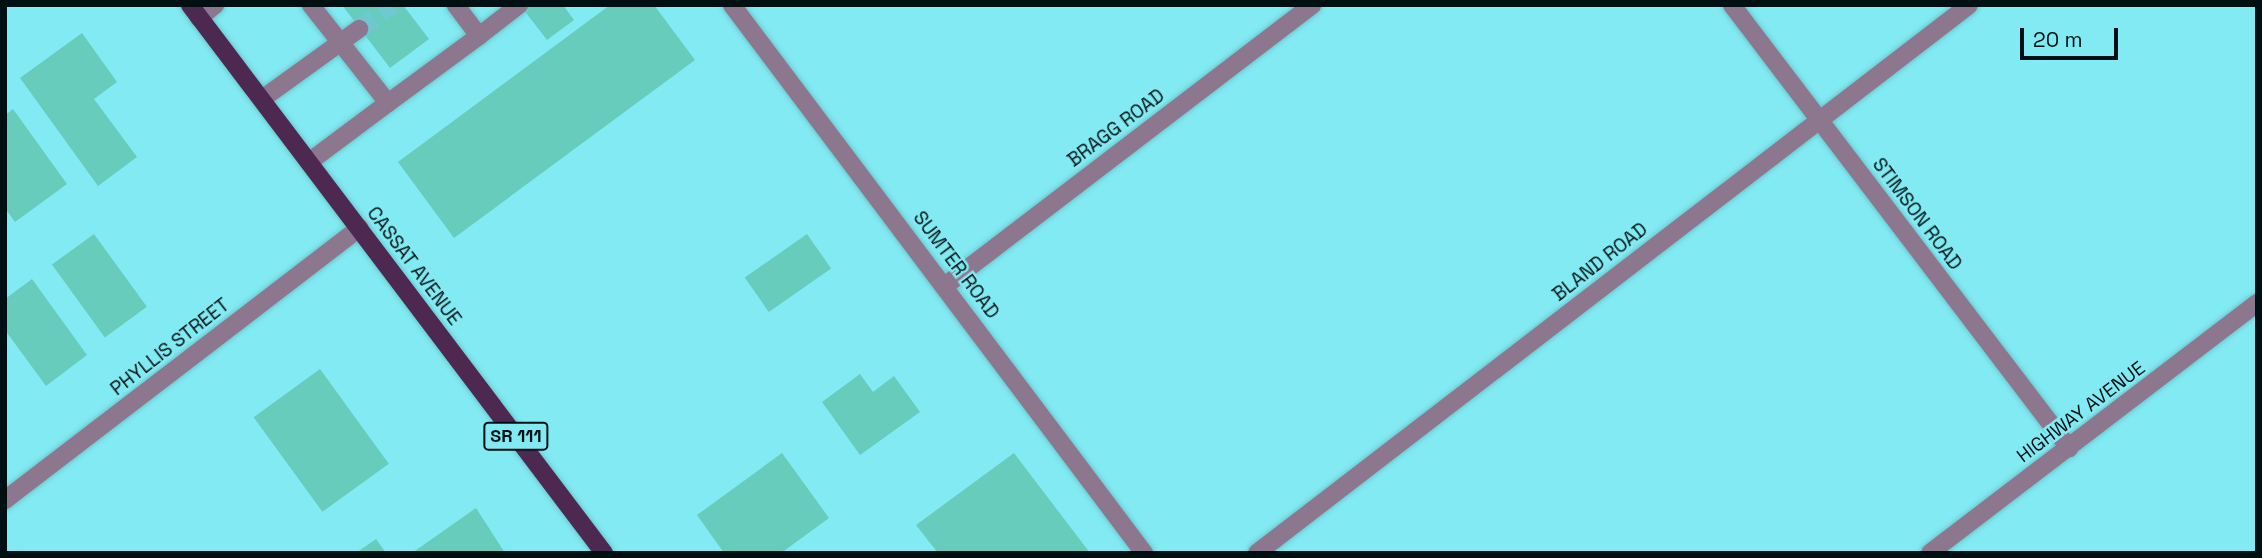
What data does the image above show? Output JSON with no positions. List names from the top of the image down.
{
  "streets": {
    "main road": ["CASSAT AVENUE", "SR 111"],
    "street": [
      "BRAGG ROAD",
      "STIMSON ROAD",
      "BLAND ROAD",
      "SUMTER ROAD",
      "PHYLLIS STREET",
      "HIGHWAY AVENUE"
    ]
  },
  "crossings": [
    ["BRAGG ROAD", "SUMTER ROAD"],
    ["STIMSON ROAD", "BLAND ROAD"],
    ["STIMSON ROAD", "HIGHWAY AVENUE"],
    ["CASSAT AVENUE", "PHYLLIS STREET"]
  ],
  "scale_bar": "20 m"
}
